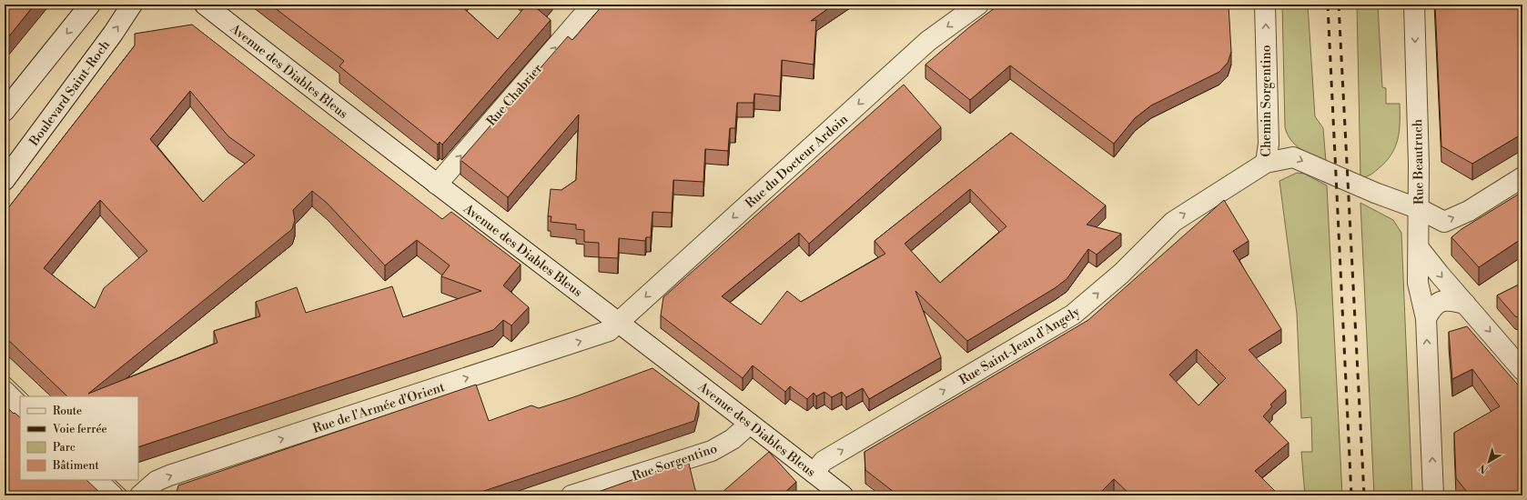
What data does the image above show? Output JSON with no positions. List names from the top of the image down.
{
  "streets": {
    "street": [
      "Avenue des Diables Bleus",
      "Boulevard Saint-Roch",
      "Rue Chabrier",
      "Chemin Sorgentino",
      "Rue du Docteur Ardoin",
      "Rue Beautruch",
      "Rue Saint-Jean d'Angely",
      "Rue de l'Armée d'Orient",
      "Rue Sorgentino"
    ]
  },
  "crossings": [
    ["Avenue des Diables Bleus", "Rue Chabrier"],
    ["Avenue des Diables Bleus", "Rue du Docteur Ardoin"],
    ["Avenue des Diables Bleus", "Rue Saint-Jean d'Angely"],
    ["Avenue des Diables Bleus", "Rue de l'Armée d'Orient"],
    ["Avenue des Diables Bleus", "Rue Sorgentino"],
    ["Chemin Sorgentino", "Rue Beautruch"],
    ["Chemin Sorgentino", "Rue Saint-Jean d'Angely"],
    ["Rue du Docteur Ardoin", "Rue de l'Armée d'Orient"]
  ],
  "one_way": [
    "Rue Chabrier",
    "Rue du Docteur Ardoin",
    "Rue Saint-Jean d'Angely",
    "Rue de l'Armée d'Orient"
  ],
  "legend": [
    "Route",
    "Voie ferrée",
    "Parc",
    "Bâtiment"
  ],
  "north": "bottom left"
}
